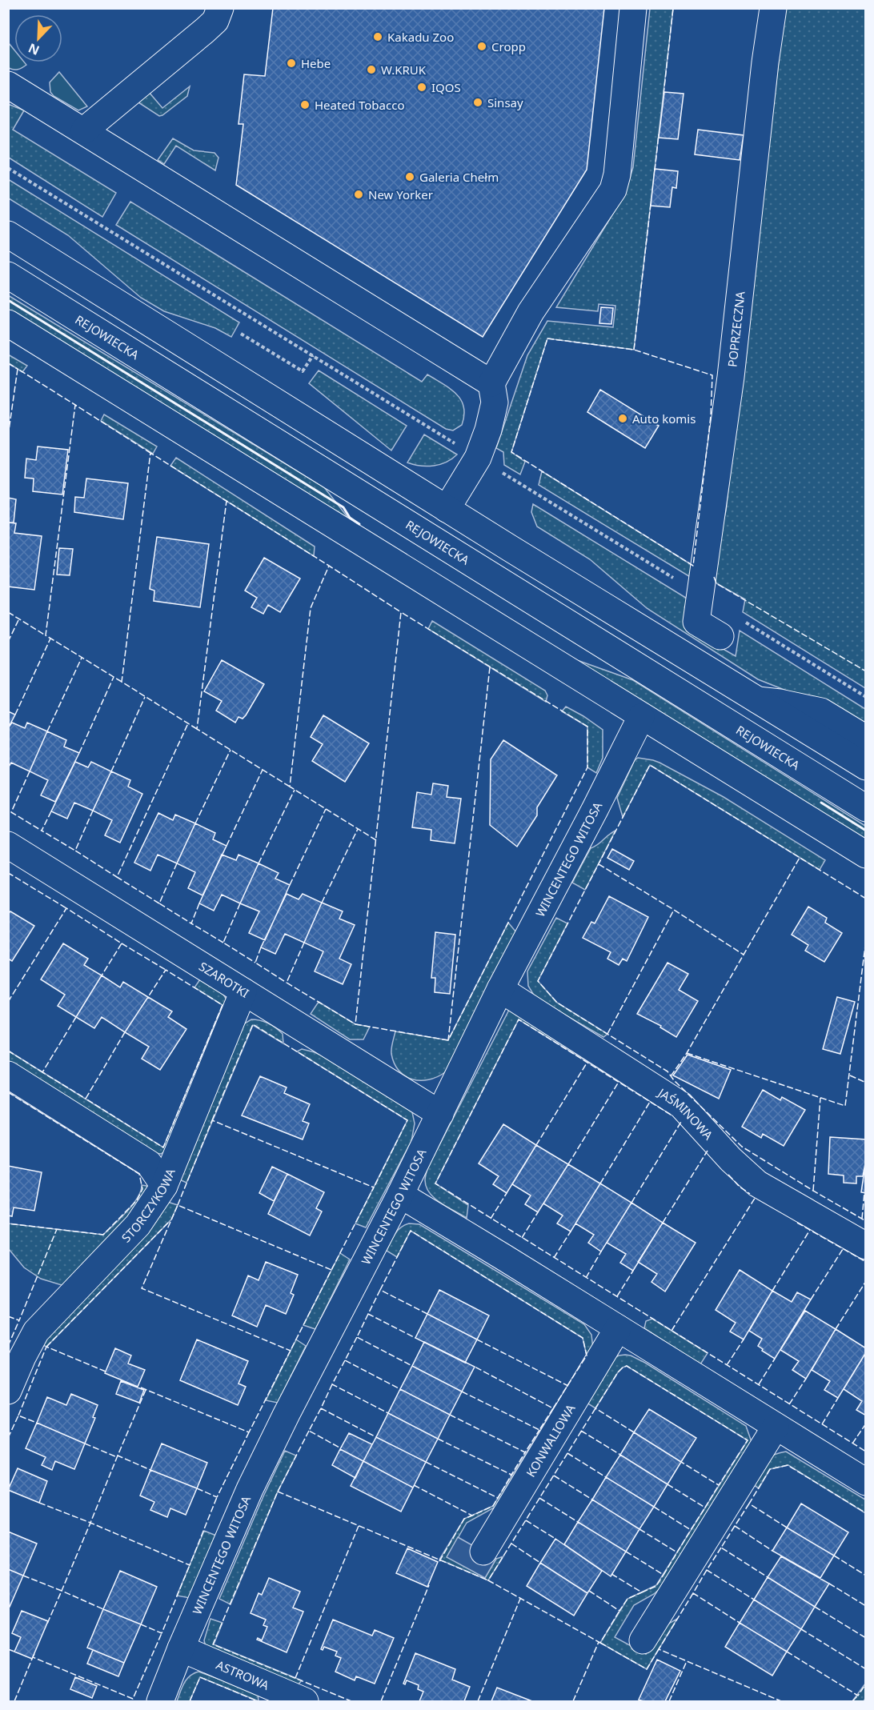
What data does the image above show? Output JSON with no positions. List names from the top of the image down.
{
  "streets": {
    "main road": [
      "POPRZECZNA",
      "REJOWIECKA",
      "WINCENTEGO WITOSA",
      "SZAROTKI",
      "JAŚMINOWA",
      "STORCZYKOWA",
      "KONWALIOWA",
      "ASTROWA"
    ]
  },
  "crossings": [
    ["WINCENTEGO WITOSA", "SZAROTKI"],
    ["WINCENTEGO WITOSA", "JAŚMINOWA"],
    ["WINCENTEGO WITOSA", "ASTROWA"],
    ["SZAROTKI", "STORCZYKOWA"]
  ],
  "places": [
    "Kakadu Zoo",
    "Cropp",
    "Hebe",
    "W.KRUK",
    "IQOS",
    "Sinsay",
    "Heated Tobacco",
    "Galeria Chełm",
    "New Yorker",
    "Auto komis"
  ],
  "north": "bottom left"
}
